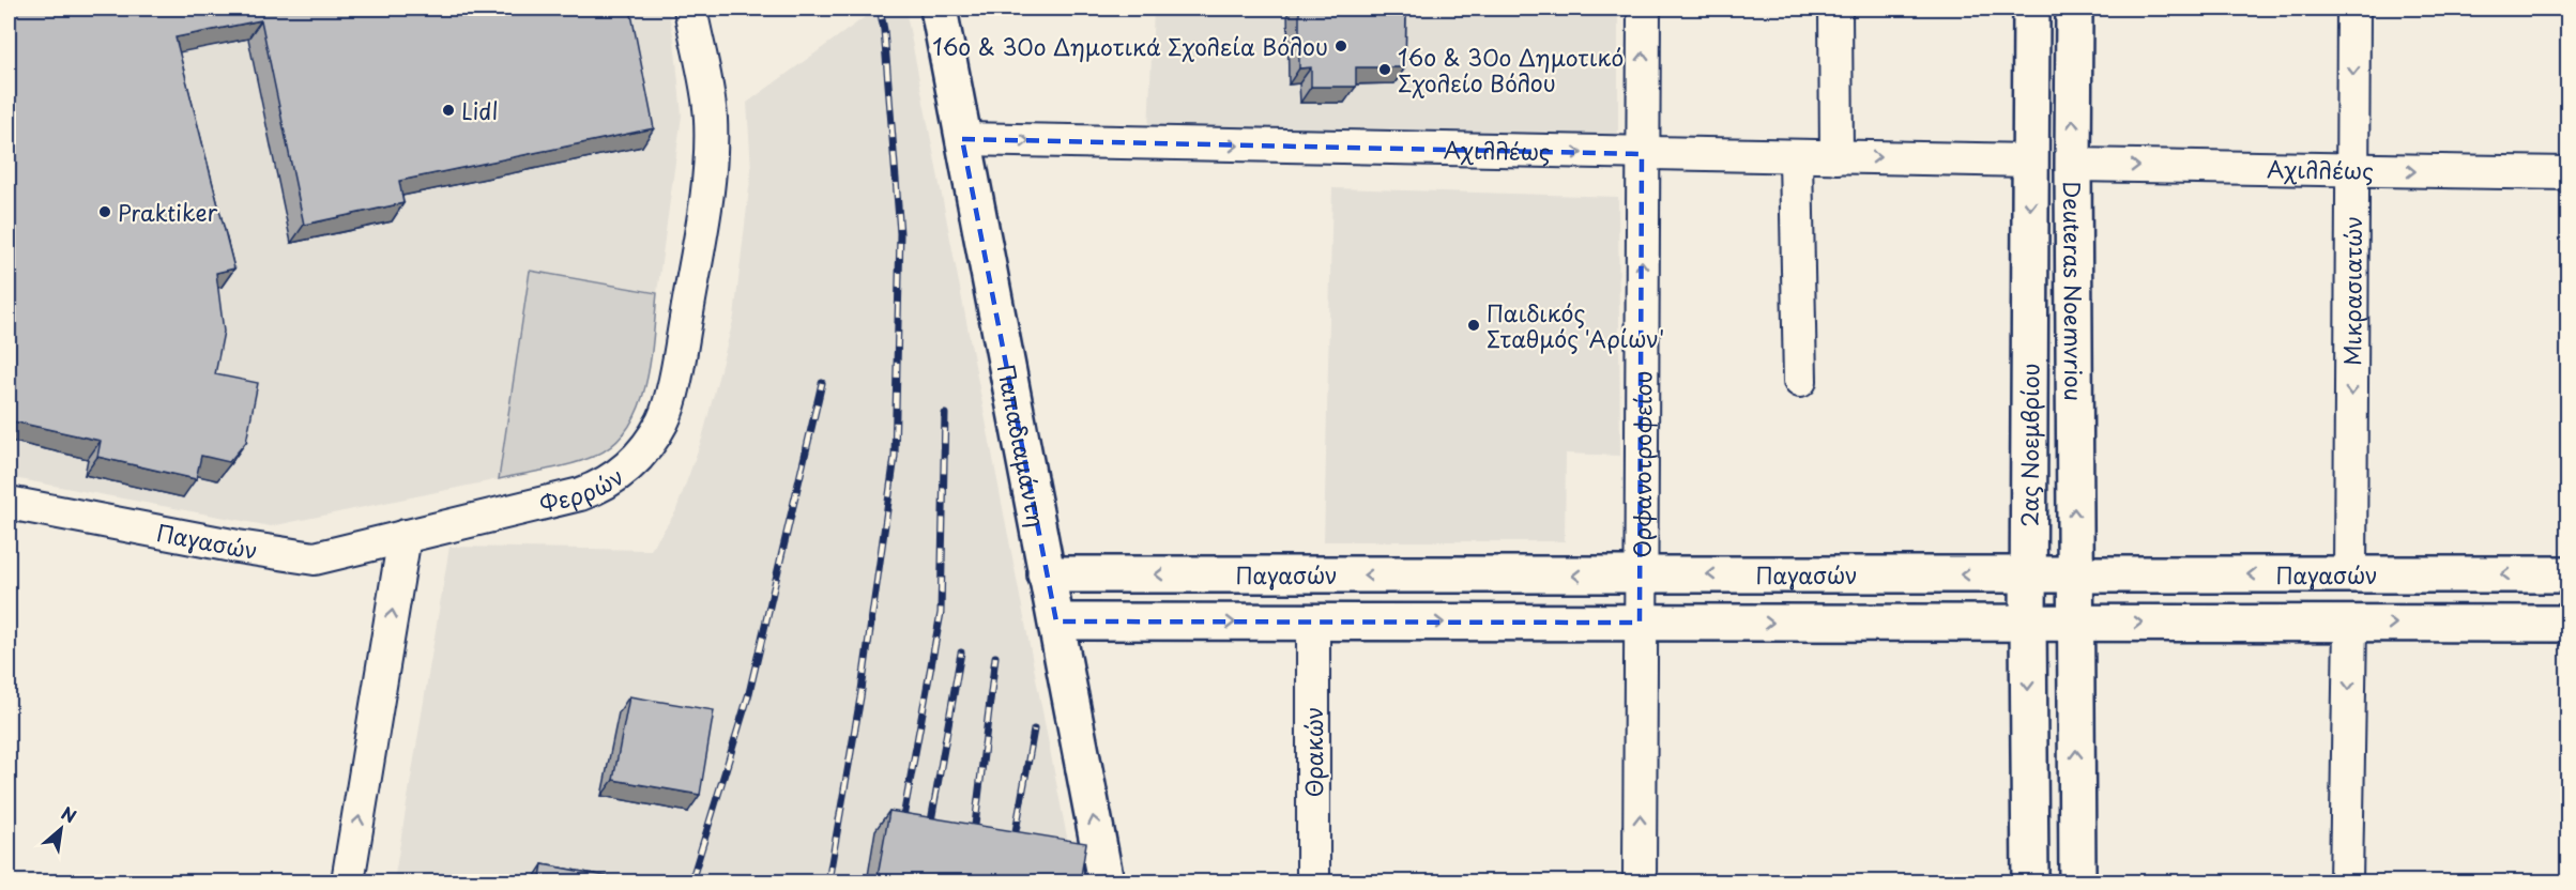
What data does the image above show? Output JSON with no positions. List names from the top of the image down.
{
  "streets": {
    "main road": [
      "Deuteras Noemvriou",
      "Παπαδιαμάντη",
      "2ας Νοεμβρίου",
      "Παγασών"
    ],
    "street": [
      "Αχιλλέως",
      "Μικρασιατών",
      "Ορφανοτροφείου",
      "Φερρών",
      "Θρακών"
    ]
  },
  "crossings": [
    ["Αχιλλέως", "Deuteras Noemvriou"],
    ["Αχιλλέως", "Μικρασιατών"],
    ["Αχιλλέως", "Παπαδιαμάντη"],
    ["Αχιλλέως", "2ας Νοεμβρίου"],
    ["Αχιλλέως", "Ορφανοτροφείου"],
    ["Deuteras Noemvriou", "Παγασών"],
    ["Μικρασιατών", "Παγασών"],
    ["Παπαδιαμάντη", "Παγασών"],
    ["2ας Νοεμβρίου", "Παγασών"],
    ["Ορφανοτροφείου", "Παγασών"],
    ["Φερρών", "Παγασών"],
    ["Παγασών", "Θρακών"]
  ],
  "one_way": ["Αχιλλέως", "Deuteras Noemvriou", "Μικρασιατών"],
  "places": [
    "16ο & 30ο Δημοτικά Σχολεία Βόλου",
    "16ο & 30ο Δημοτικό Σχολείο Βόλου",
    "Lidl",
    "Praktiker",
    "Παιδικός Σταθμός 'Αρίων'"
  ],
  "north": "top right"
}
